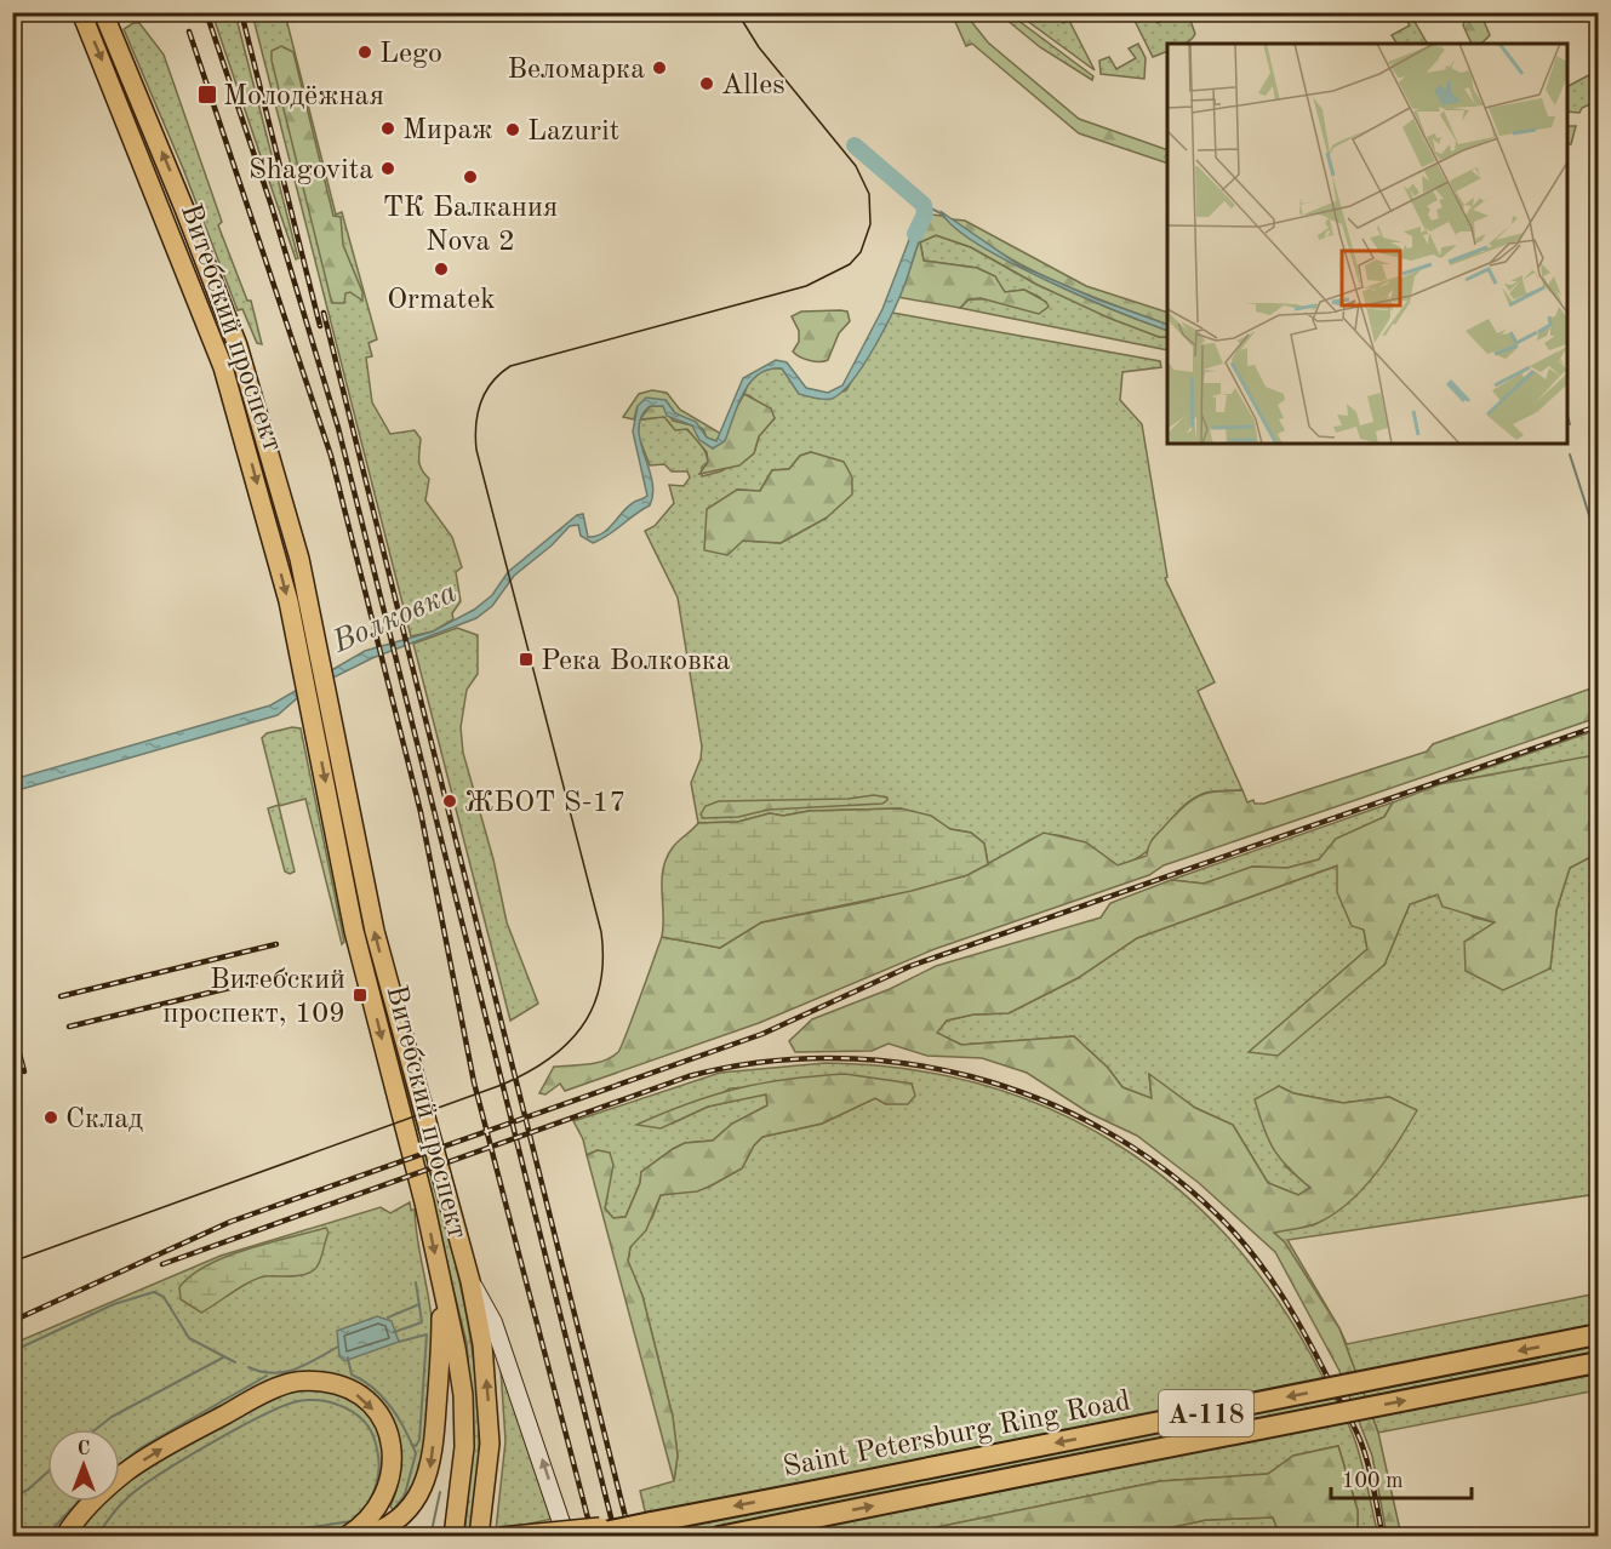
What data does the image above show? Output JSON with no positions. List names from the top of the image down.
{
  "streets": {
    "highway": ["А-118", "Saint Petersburg Ring Road"],
    "main road": ["Витебский проспект"]
  },
  "water": ["Волковка"],
  "places": {
    "other": [
      "Lego",
      "Веломарка",
      "Alles",
      "Мираж",
      "Lazurit",
      "Shagovita",
      "ТК Балкания Nova 2",
      "Ormatek",
      "ЖБОТ S-17",
      "Склад"
    ],
    "transit": ["Молодёжная", "Река Волковка", "Витебский проспект, 109"]
  },
  "scale_bar": "100 m",
  "north": "top"
}
